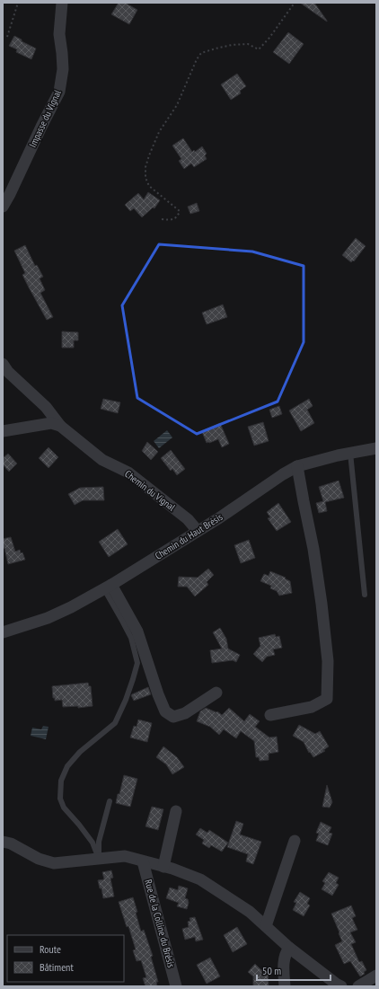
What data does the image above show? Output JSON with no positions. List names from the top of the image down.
{
  "streets": {
    "street": [
      "Impasse du Vignal",
      "Chemin du Vignal",
      "Chemin du Haut Brésis",
      "Rue de la Colline du Brésis"
    ]
  },
  "crossings": [
    ["Chemin du Vignal", "Chemin du Haut Brésis"]
  ],
  "legend": ["Route", "Bâtiment"],
  "scale_bar": "50 m"
}
